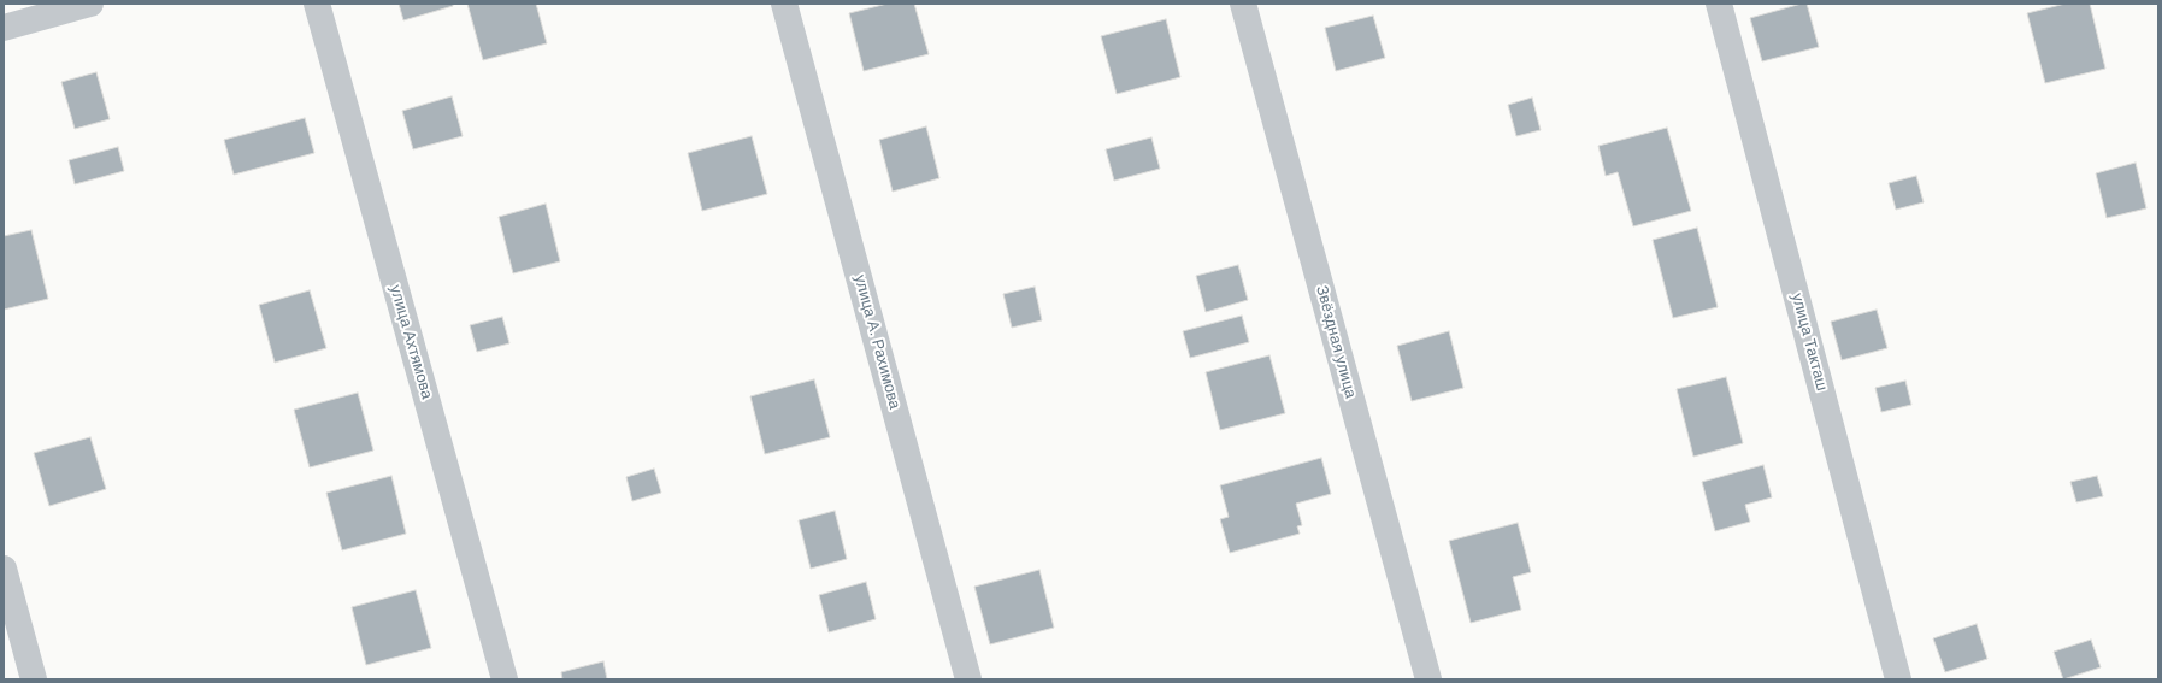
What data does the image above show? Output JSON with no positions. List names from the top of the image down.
{
  "streets": {
    "street": [
      "улица Ахтямова",
      "улица А. Рахимова",
      "Звёздная улица",
      "улица Такташ"
    ]
  }
}
